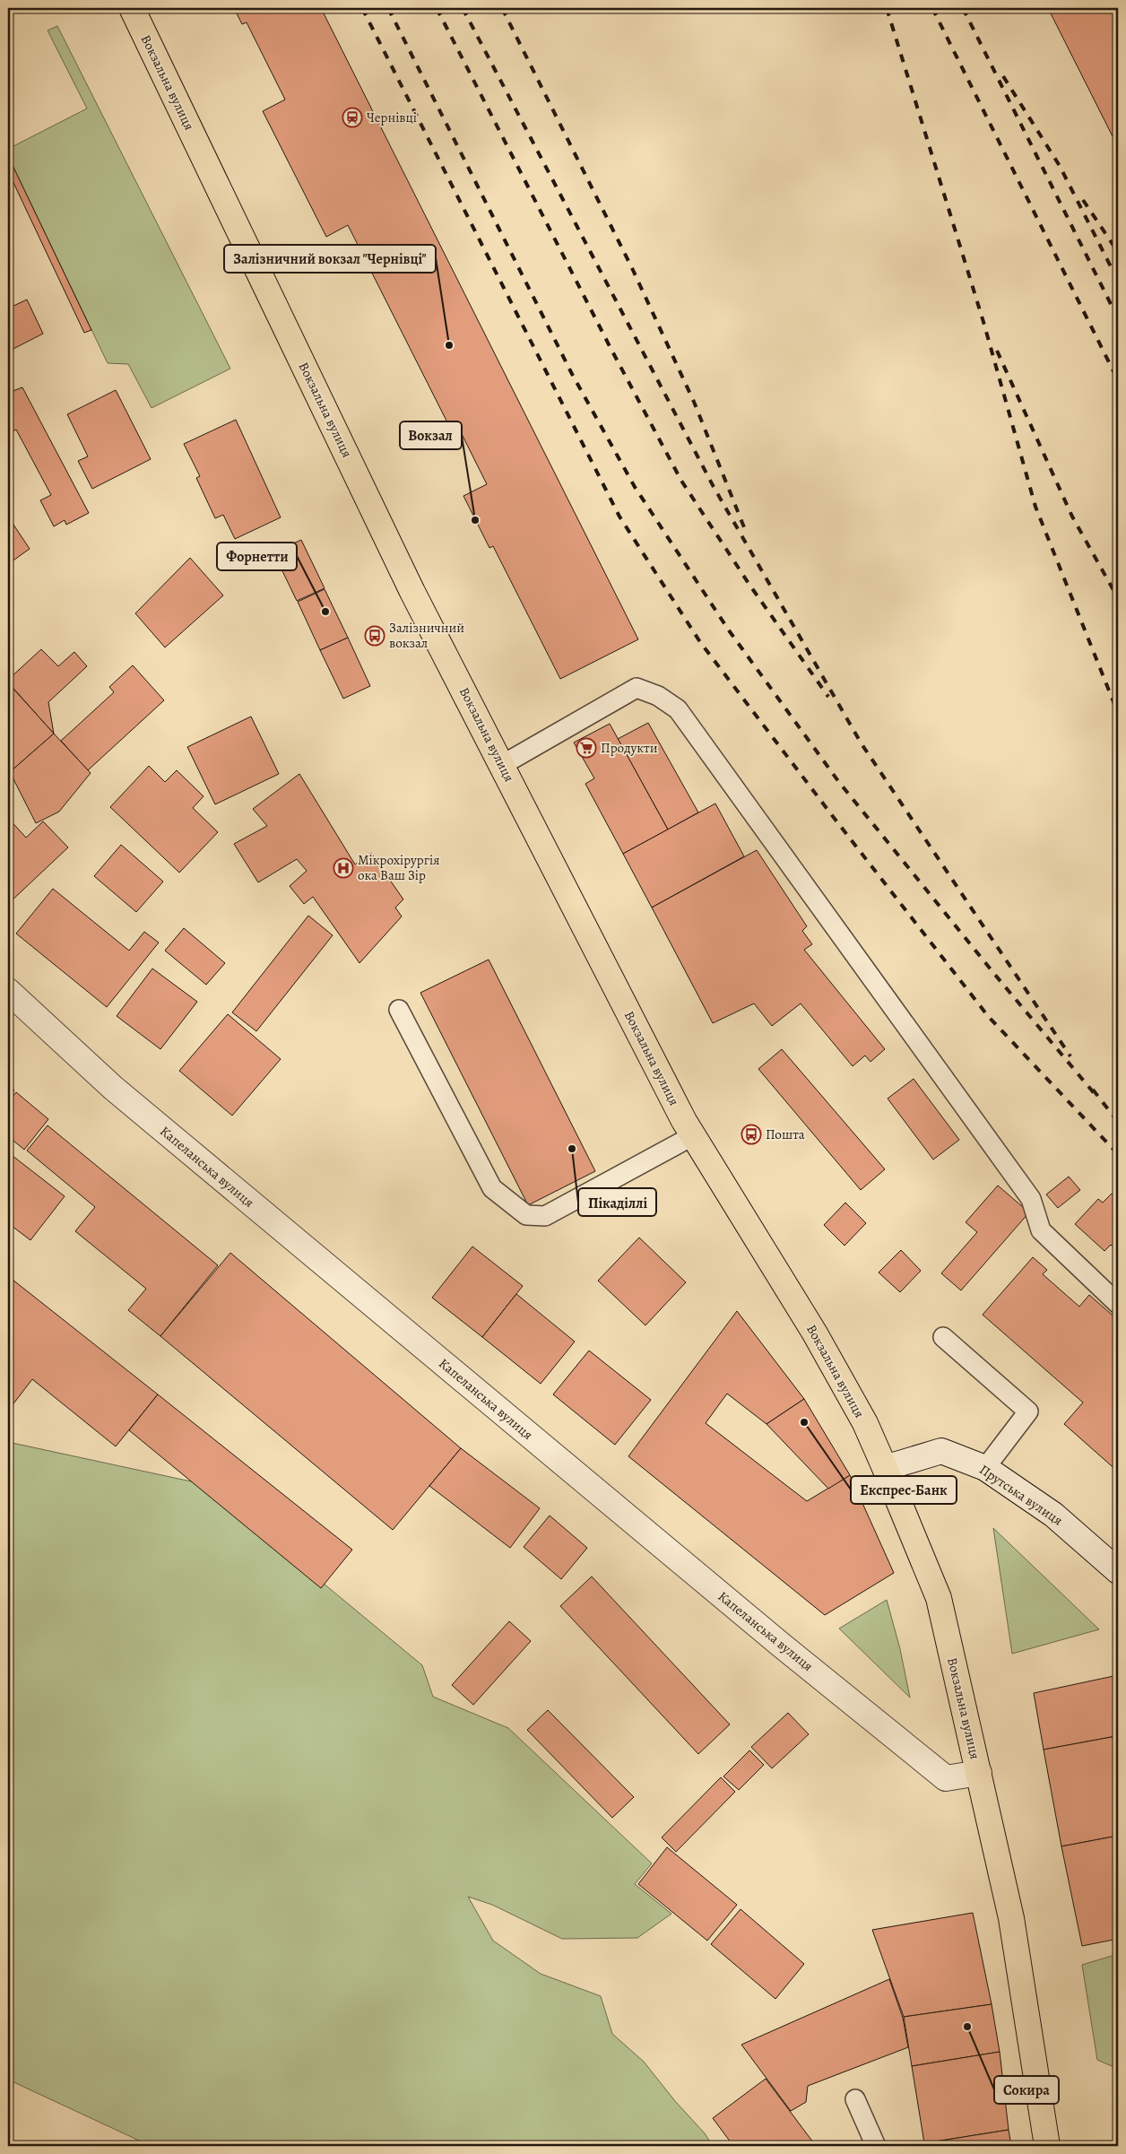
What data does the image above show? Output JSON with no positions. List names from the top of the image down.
{
  "streets": {
    "main road": ["Вокзальна вулиця"],
    "street": ["Капеланська вулиця", "Прутська вулиця"]
  },
  "crossings": [
    ["Вокзальна вулиця", "Капеланська вулиця"],
    ["Вокзальна вулиця", "Прутська вулиця"]
  ],
  "places": {
    "station": ["Чернівці"],
    "other": [
      "Залізничний вокзал \"Чернівці\"",
      "Вокзал",
      "Форнетти",
      "Пікаділлі",
      "Eкспрес-Банк",
      "Сокира"
    ],
    "bus stop": ["Залізничний вокзал", "Пошта"],
    "supermarket": ["Продукти"],
    "hospital": ["Мікрохірургія ока Ваш Зір"]
  }
}
